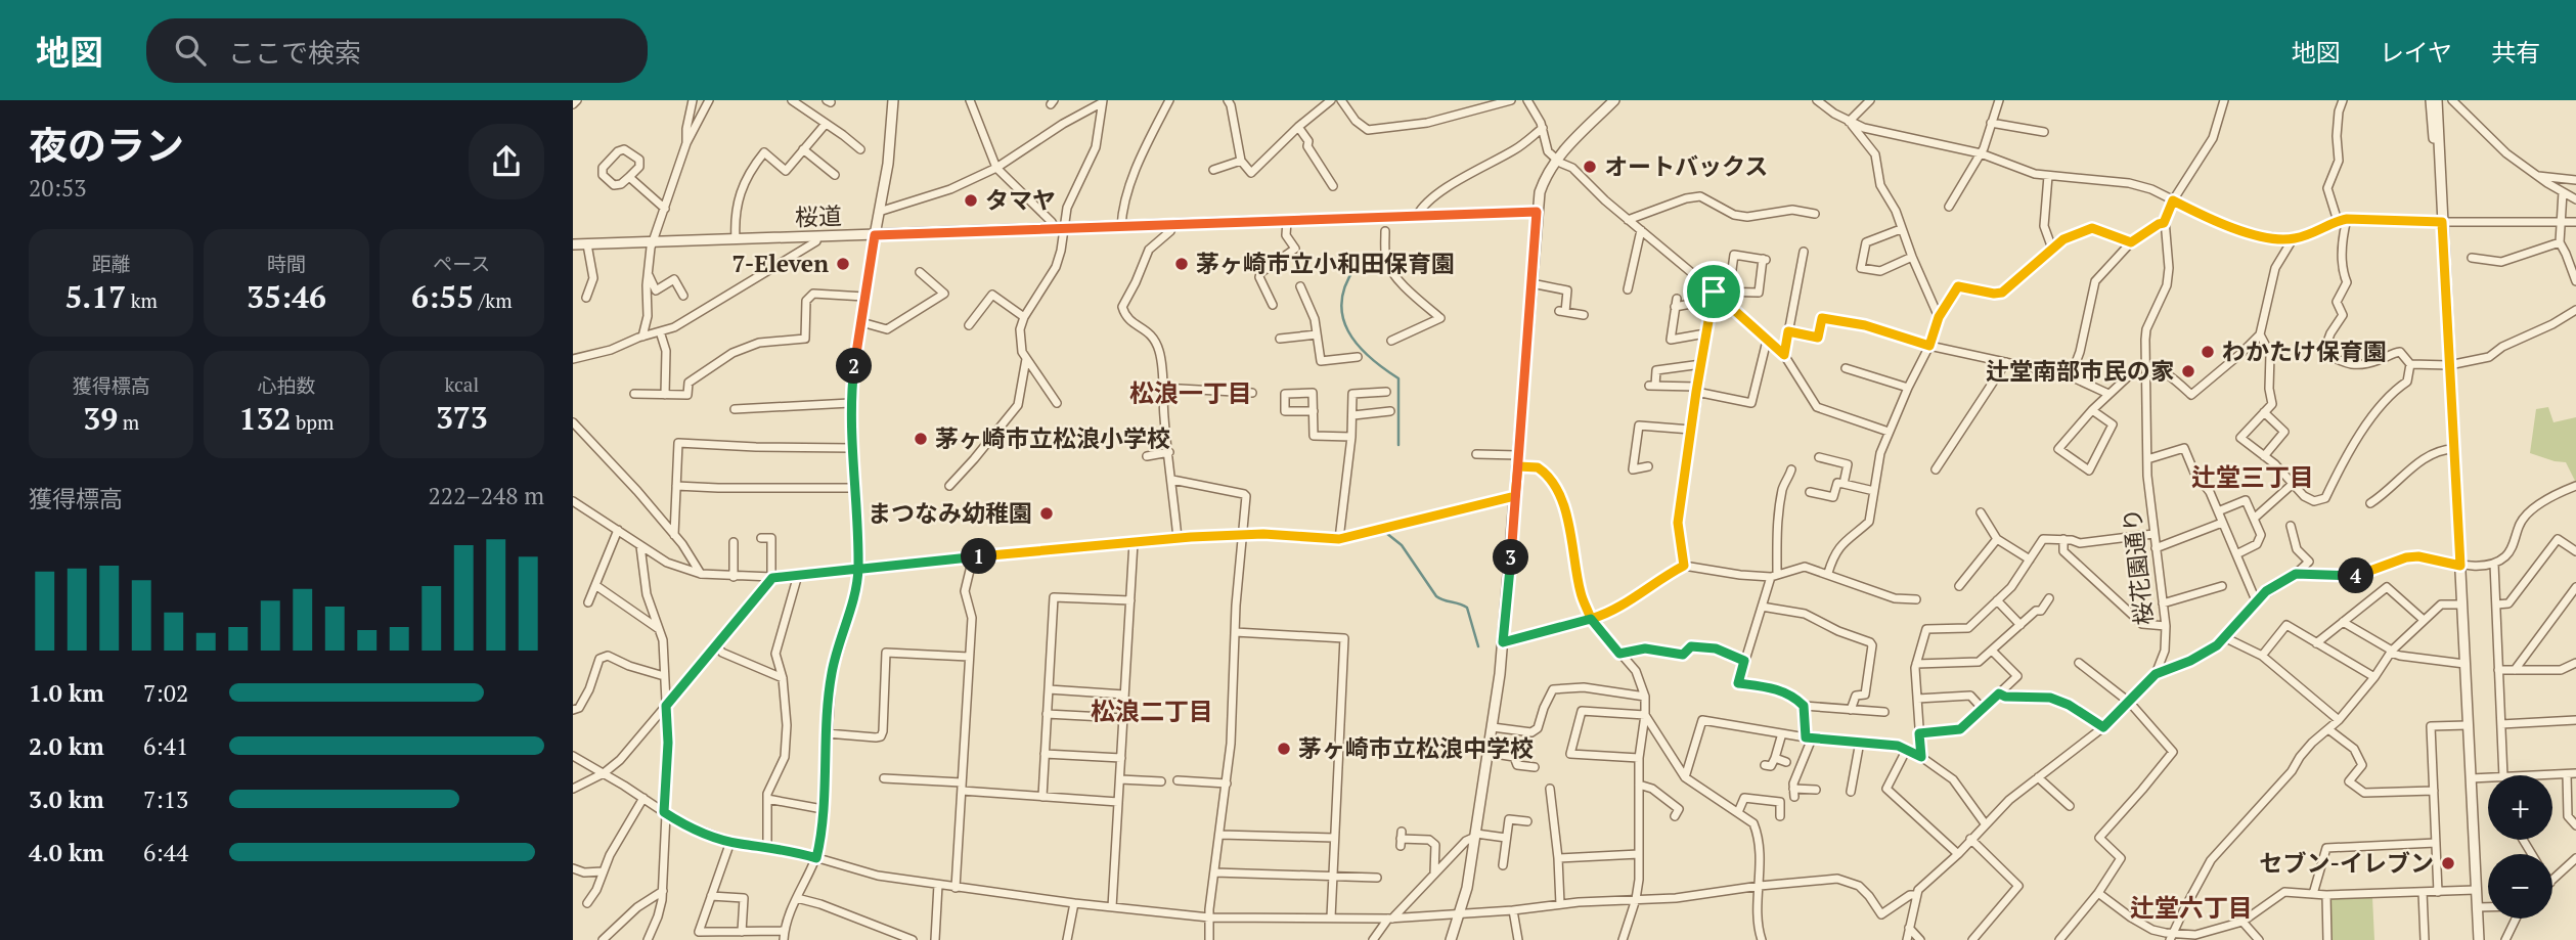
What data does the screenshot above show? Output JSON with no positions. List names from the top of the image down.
{
  "streets": {
    "street": ["桜道", "桜花園通り"]
  },
  "districts": [
    "松浪一丁目",
    "辻堂三丁目",
    "松浪二丁目",
    "辻堂六丁目"
  ],
  "places": [
    "オートバックス",
    "タマヤ",
    "7-Eleven",
    "茅ヶ崎市立小和田保育園",
    "わかたけ保育園",
    "辻堂南部市民の家",
    "茅ヶ崎市立松浪小学校",
    "まつなみ幼稚園",
    "茅ヶ崎市立松浪中学校",
    "セブン-イレブン"
  ],
  "page": {
    "header": "地図",
    "search": "ここで検索",
    "nav": ["地図", "レイヤ", "共有"],
    "heading": ["夜のラン", "20:53"],
    "stats": [
      ["距離", "5.17 km"],
      ["時間", "35:46"],
      ["ペース", "6:55 /km"],
      ["獲得標高", "39 m"],
      ["心拍数", "132 bpm"],
      ["kcal", "373"]
    ],
    "pins": [
      "2",
      "1",
      "3",
      "4"
    ],
    "chart": ["獲得標高", "222–248 m"],
    "list": [
      {
        "name": "1.0 km",
        "note": "7:02"
      },
      {
        "name": "2.0 km",
        "note": "6:41"
      },
      {
        "name": "3.0 km",
        "note": "7:13"
      },
      {
        "name": "4.0 km",
        "note": "6:44"
      }
    ],
    "map_buttons": ["+", "−"]
  }
}
